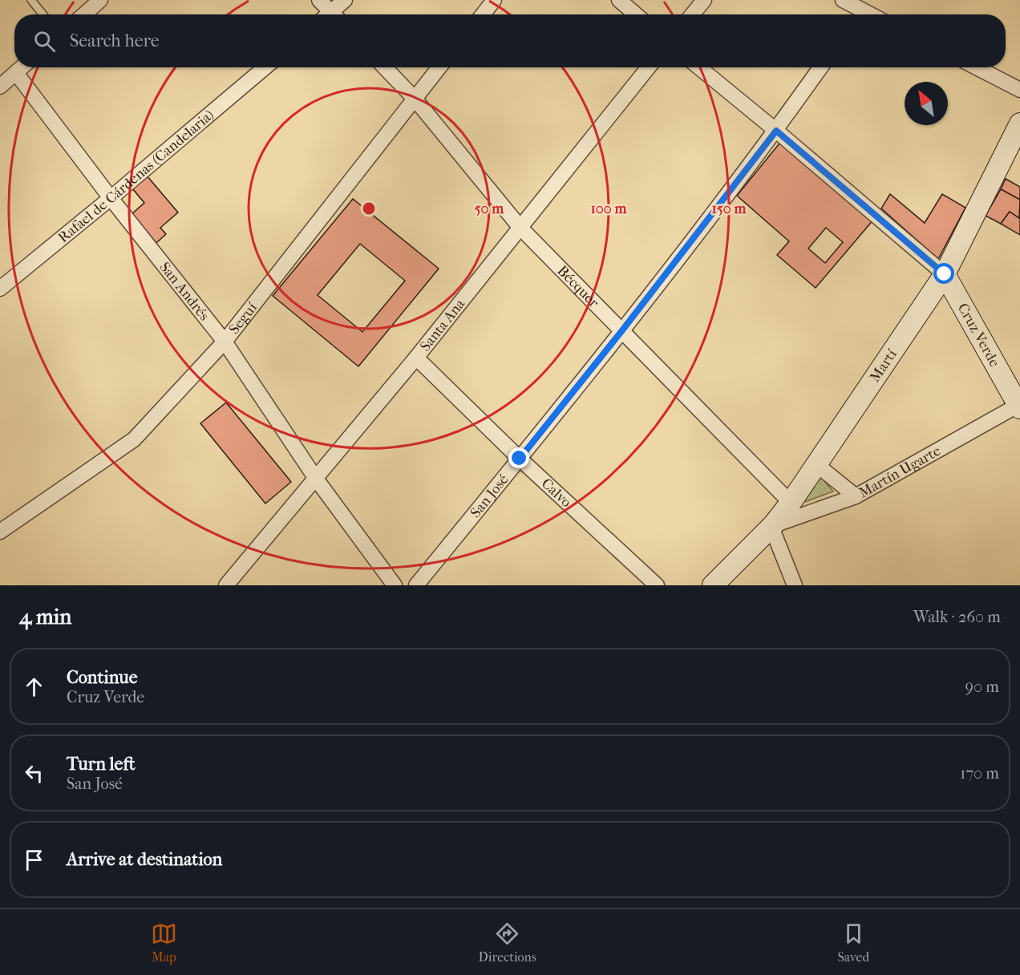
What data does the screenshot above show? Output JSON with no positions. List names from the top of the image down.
{
  "streets": {
    "main road": ["Cruz Verde", "Martí"],
    "street": [
      "Rafael de Cárdenas (Candelaria)",
      "Bécquer",
      "San Andrés",
      "Seguí",
      "Santa Ana",
      "Martín Ugarte",
      "Calvo",
      "San José"
    ]
  },
  "crossings": [
    ["Rafael de Cárdenas (Candelaria)", "San Andrés"],
    ["Bécquer", "Seguí"],
    ["Bécquer", "Santa Ana"],
    ["Bécquer", "Martí"],
    ["Bécquer", "San José"],
    ["San Andrés", "Seguí"],
    ["San Andrés", "Santa Ana"],
    ["Santa Ana", "Calvo"],
    ["Cruz Verde", "Martí"],
    ["Cruz Verde", "Martín Ugarte"],
    ["Cruz Verde", "San José"],
    ["Martí", "Martín Ugarte"],
    ["Calvo", "San José"]
  ],
  "north": "top left",
  "page": {
    "search": "Search here",
    "heading": ["4 min", "Walk · 260 m"],
    "list": [
      ["Continue", "Cruz Verde", "90 m"],
      ["Turn left", "San José", "170 m"],
      "Arrive at destination"
    ],
    "nav": ["Map", "Directions", "Saved"]
  },
  "rings": ["50 m", "100 m", "150 m"]
}
